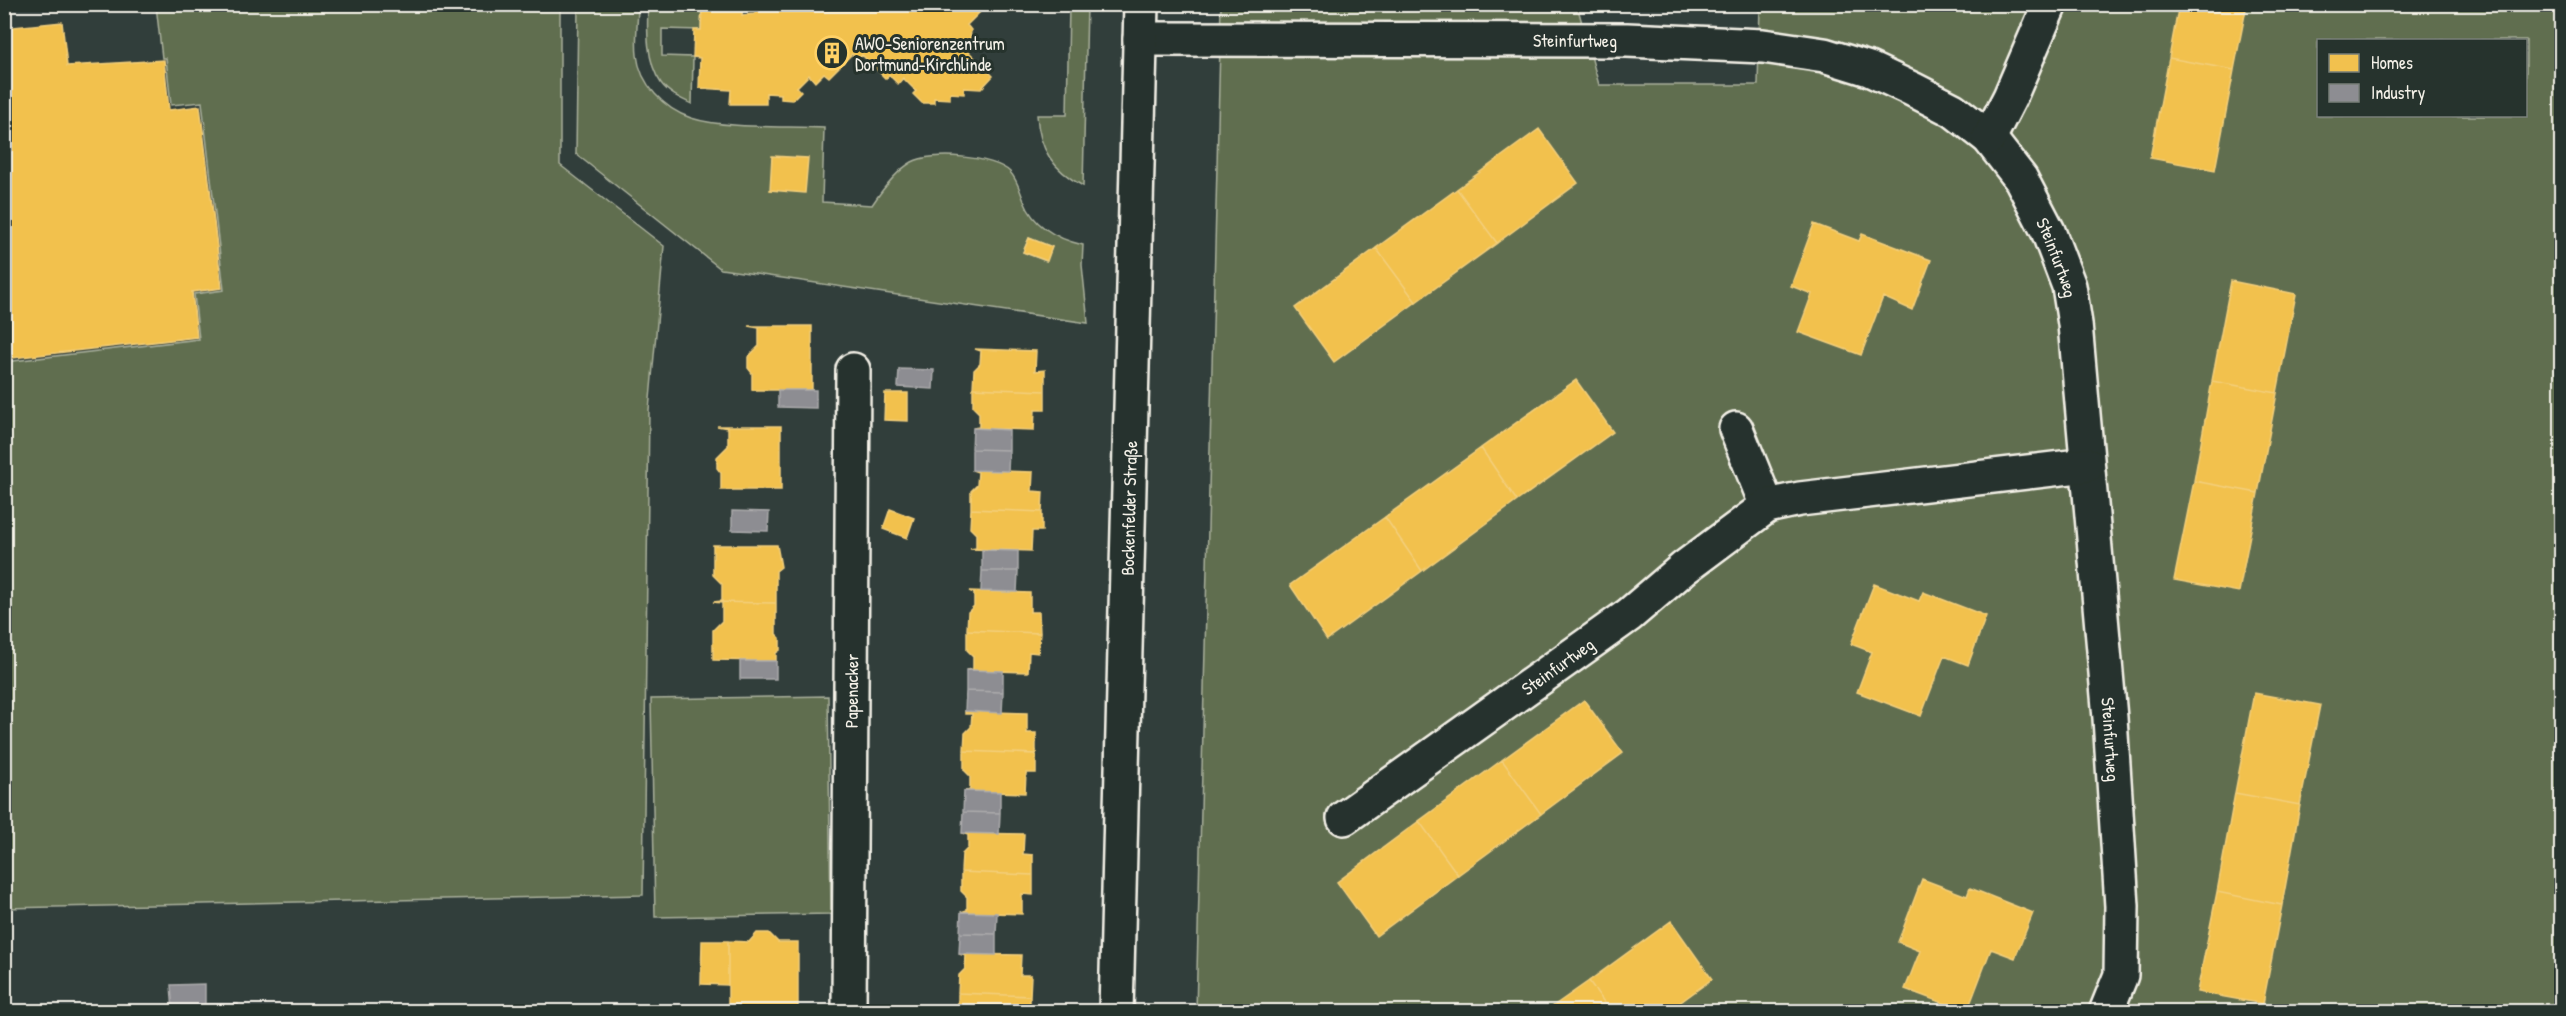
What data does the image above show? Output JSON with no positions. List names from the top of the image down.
{
  "streets": {
    "street": ["Steinfurtweg", "Bockenfelder Straße", "Papenacker"]
  },
  "crossings": [
    ["Steinfurtweg", "Bockenfelder Straße"]
  ],
  "places": {
    "building": ["AWO-Seniorenzentrum Dortmund-Kirchlinde"]
  },
  "legend": ["Homes", "Industry"]
}
